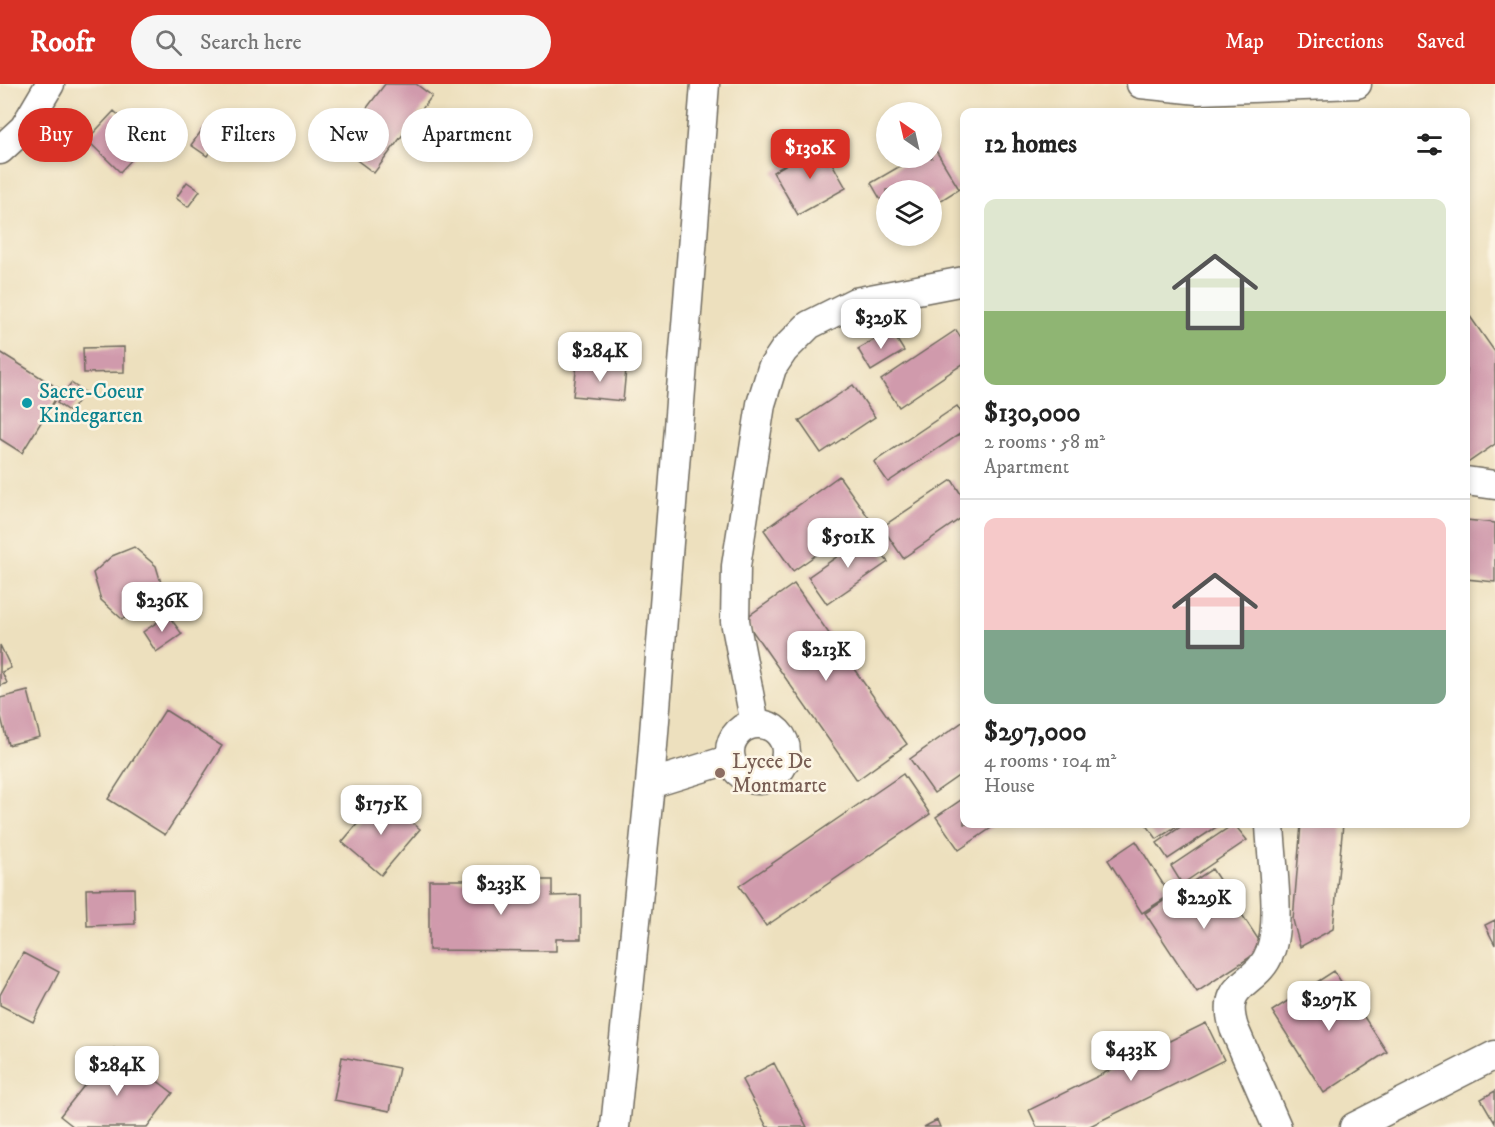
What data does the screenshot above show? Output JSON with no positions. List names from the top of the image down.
{
  "places": ["Sacre-Coeur Kindegarten", "Lycee De Montmarte"],
  "north": "top left",
  "page": {
    "header": "Roofr",
    "search": "Search here",
    "nav": ["Map", "Directions", "Saved"],
    "chip": [
      "Buy",
      "Rent",
      "Filters",
      "New",
      "Apartment"
    ],
    "heading": "12 homes",
    "price": [
      "$130K",
      "$329K",
      "$284K",
      "$501K",
      "$236K",
      "$213K",
      "$175K",
      "$233K",
      "$229K",
      "$297K",
      "$433K",
      "$284K"
    ],
    "list": [
      {
        "name": "$130,000",
        "note": "2 rooms · 58 m² · Apartment"
      },
      {
        "name": "$297,000",
        "note": "4 rooms · 104 m² · House"
      }
    ]
  }
}
